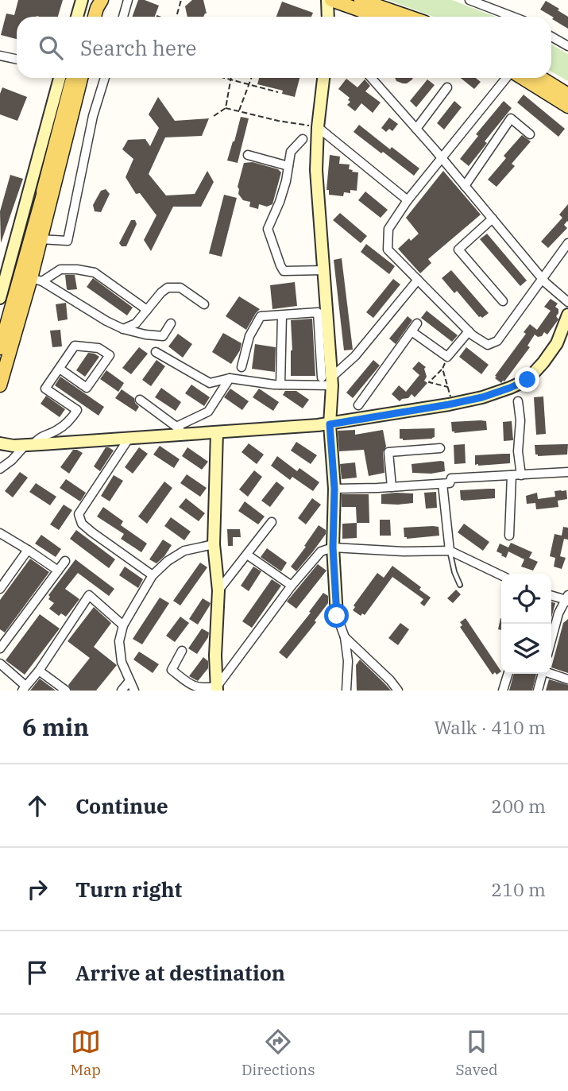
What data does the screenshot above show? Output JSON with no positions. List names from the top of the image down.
{
  "page": {
    "search": "Search here",
    "heading": ["6 min", "Walk · 410 m"],
    "list": [
      ["Continue", "200 m"],
      ["Turn right", "210 m"],
      "Arrive at destination"
    ],
    "nav": ["Map", "Directions", "Saved"]
  }
}
